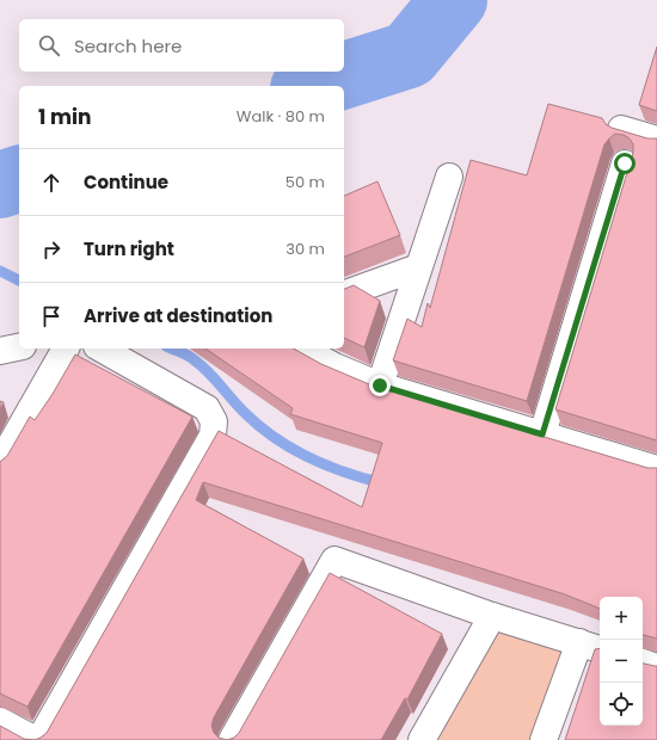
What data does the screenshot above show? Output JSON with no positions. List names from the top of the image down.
{
  "page": {
    "search": "Search here",
    "heading": ["1 min", "Walk · 80 m"],
    "list": [
      ["Continue", "50 m"],
      ["Turn right", "30 m"],
      "Arrive at destination"
    ],
    "map_buttons": ["+", "−"]
  }
}
